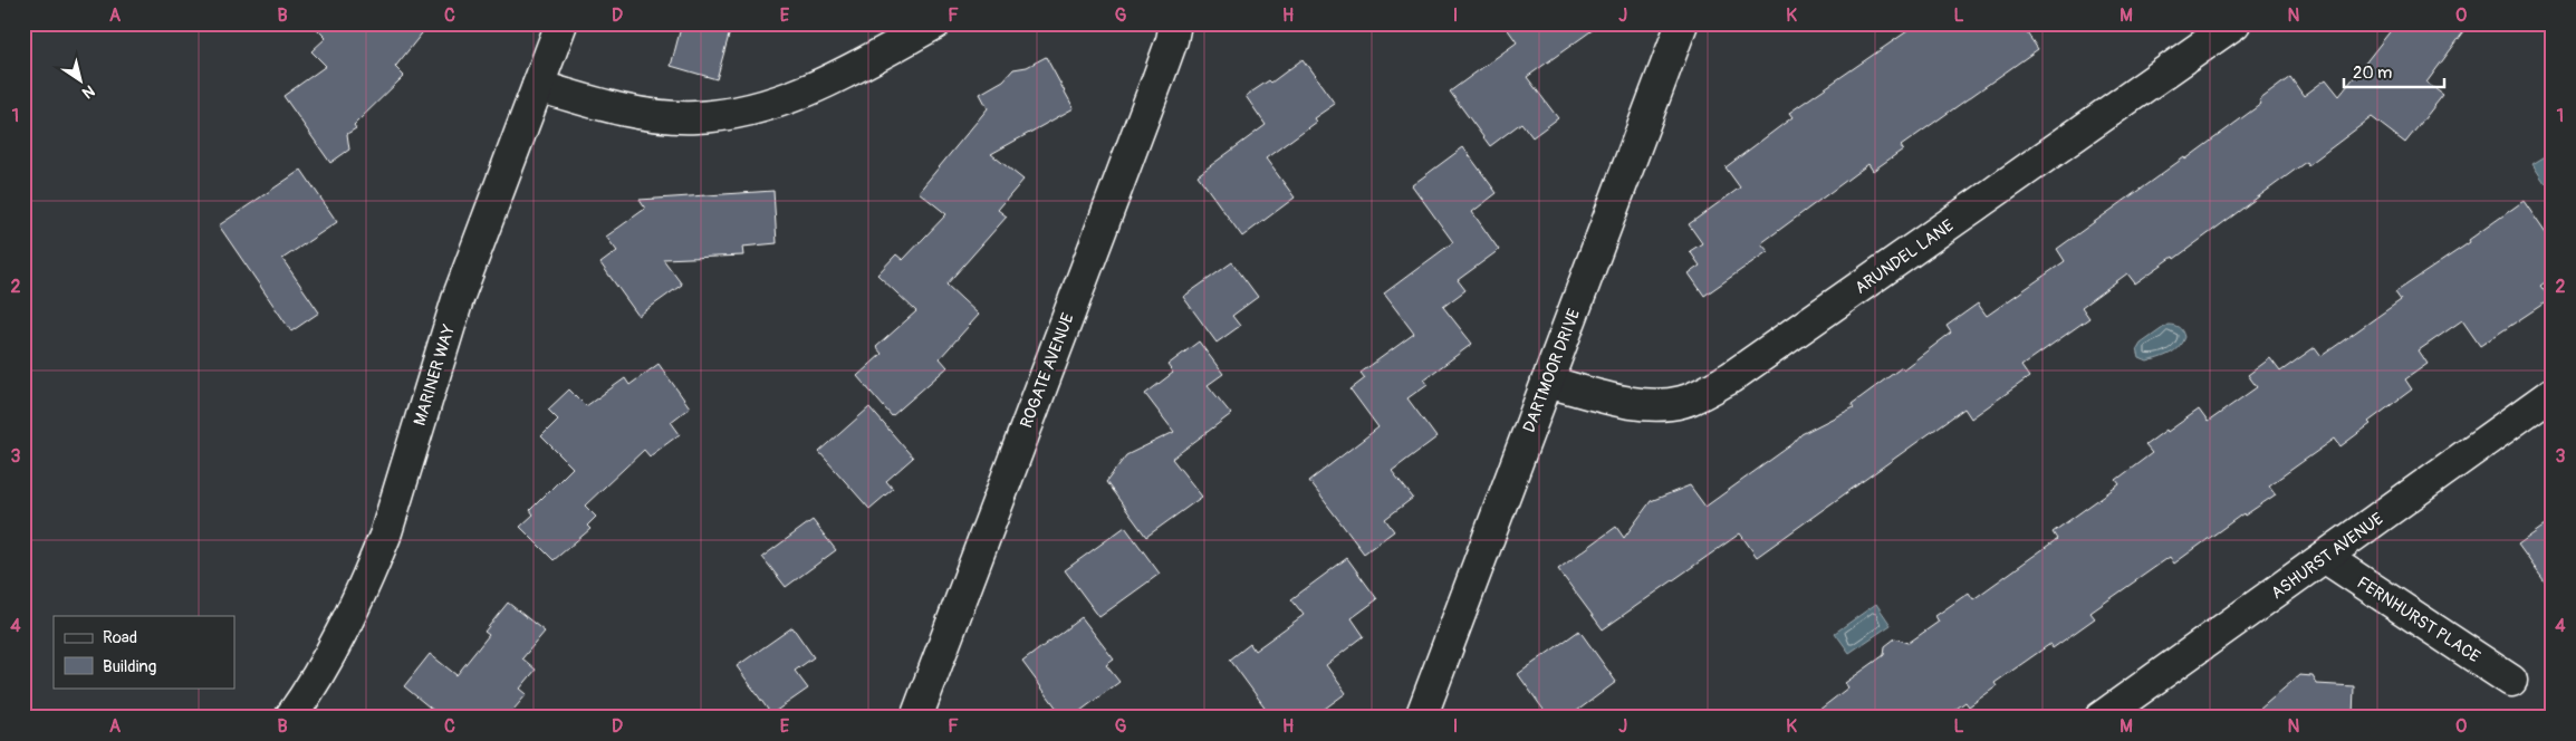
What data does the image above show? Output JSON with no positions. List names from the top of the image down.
{
  "streets": {
    "street": [
      "ARUNDEL LANE",
      "ROGATE AVENUE",
      "DARTMOOR DRIVE",
      "MARINER WAY",
      "ASHURST AVENUE",
      "FERNHURST PLACE"
    ]
  },
  "crossings": [
    ["ARUNDEL LANE", "DARTMOOR DRIVE"],
    ["ASHURST AVENUE", "FERNHURST PLACE"]
  ],
  "legend": ["Road", "Building"],
  "scale_bar": "20 m",
  "north": "bottom right",
  "grid": {
    "columns": [
      "A",
      "B",
      "C",
      "D",
      "E",
      "F",
      "G",
      "H",
      "I",
      "J",
      "K",
      "L",
      "M",
      "N",
      "O"
    ],
    "rows": [
      "1",
      "2",
      "3",
      "4"
    ]
  }
}
